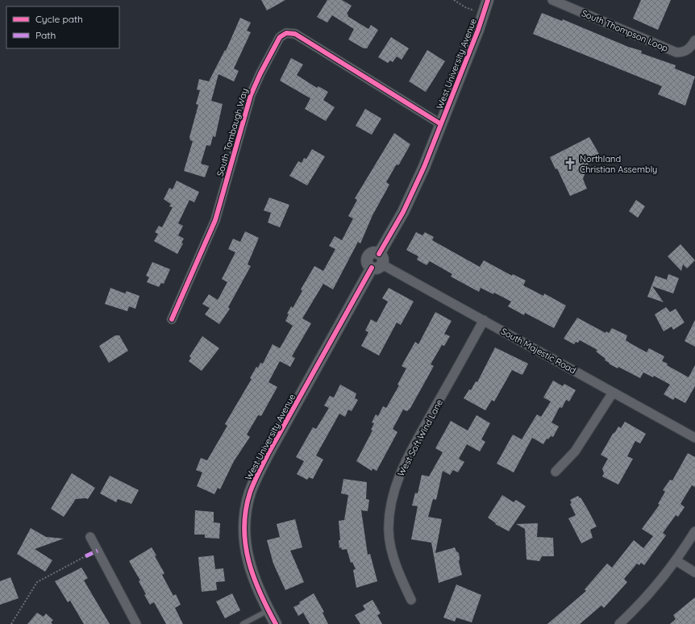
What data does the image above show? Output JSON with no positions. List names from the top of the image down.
{
  "streets": {
    "street": [
      "South Thompson Loop",
      "West University Avenue",
      "South Tombaugh Way",
      "South Majestic Road",
      "West Soft Wind Lane"
    ]
  },
  "crossings": [
    ["West University Avenue", "South Tombaugh Way"],
    ["West University Avenue", "South Majestic Road"],
    ["South Majestic Road", "West Soft Wind Lane"]
  ],
  "places": {
    "church": ["Northland Christian Assembly"]
  },
  "legend": ["Cycle path", "Path"]
}
